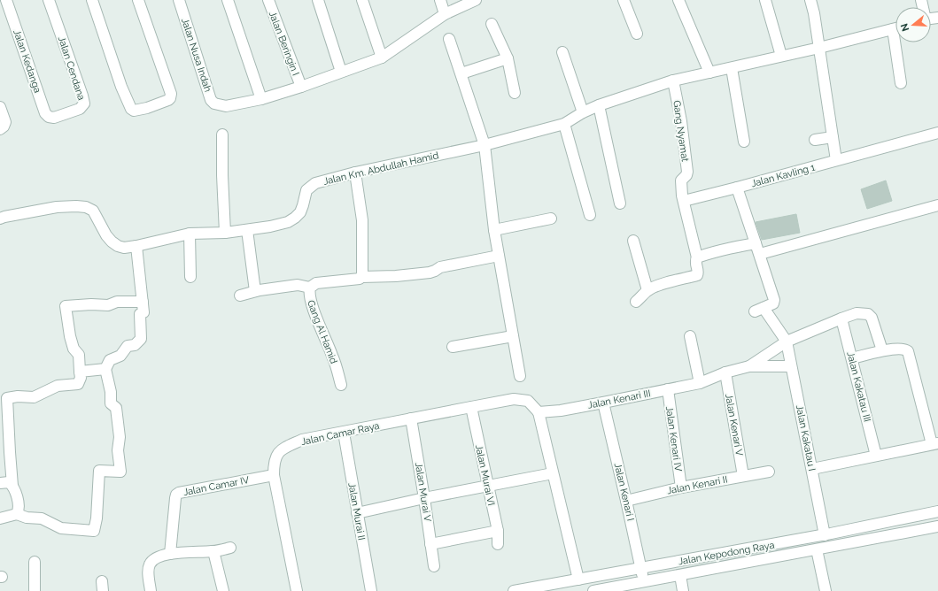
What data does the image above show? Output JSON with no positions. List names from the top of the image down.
{
  "streets": {
    "street": [
      "Jalan Beringin I",
      "Jalan Nusa Indah",
      "Jalan Kedanga",
      "Jalan Cendana",
      "Gang Nyamat",
      "Jalan Km. Abdullah Hamid",
      "Jalan Kavling 1",
      "Gang Al Hamid",
      "Jalan Kakatau III",
      "Jalan Kenari III",
      "Jalan Kenari V",
      "Jalan Camar Raya",
      "Jalan Kakatau I",
      "Jalan Kenari IV",
      "Jalan Murai VI",
      "Jalan Kenari II",
      "Jalan Camar IV",
      "Jalan Murai V",
      "Jalan Kenari I",
      "Jalan Murai II",
      "Jalan Kepodong Raya"
    ]
  },
  "crossings": [
    ["Jalan Kedanga", "Jalan Cendana"],
    ["Gang Nyamat", "Jalan Km. Abdullah Hamid"],
    ["Gang Nyamat", "Jalan Kavling 1"],
    ["Jalan Kakatau III", "Jalan Kenari III"],
    ["Jalan Kenari III", "Jalan Kenari V"],
    ["Jalan Kenari III", "Jalan Camar Raya"],
    ["Jalan Kenari III", "Jalan Kakatau I"],
    ["Jalan Kenari III", "Jalan Kenari IV"],
    ["Jalan Kenari III", "Jalan Kenari I"],
    ["Jalan Kenari V", "Jalan Kenari II"],
    ["Jalan Camar Raya", "Jalan Murai VI"],
    ["Jalan Camar Raya", "Jalan Camar IV"],
    ["Jalan Camar Raya", "Jalan Murai V"],
    ["Jalan Camar Raya", "Jalan Murai II"],
    ["Jalan Kakatau I", "Jalan Kepodong Raya"],
    ["Jalan Kenari IV", "Jalan Kenari II"],
    ["Jalan Kenari II", "Jalan Kenari I"],
    ["Jalan Kenari I", "Jalan Kepodong Raya"]
  ],
  "north": "left"
}
